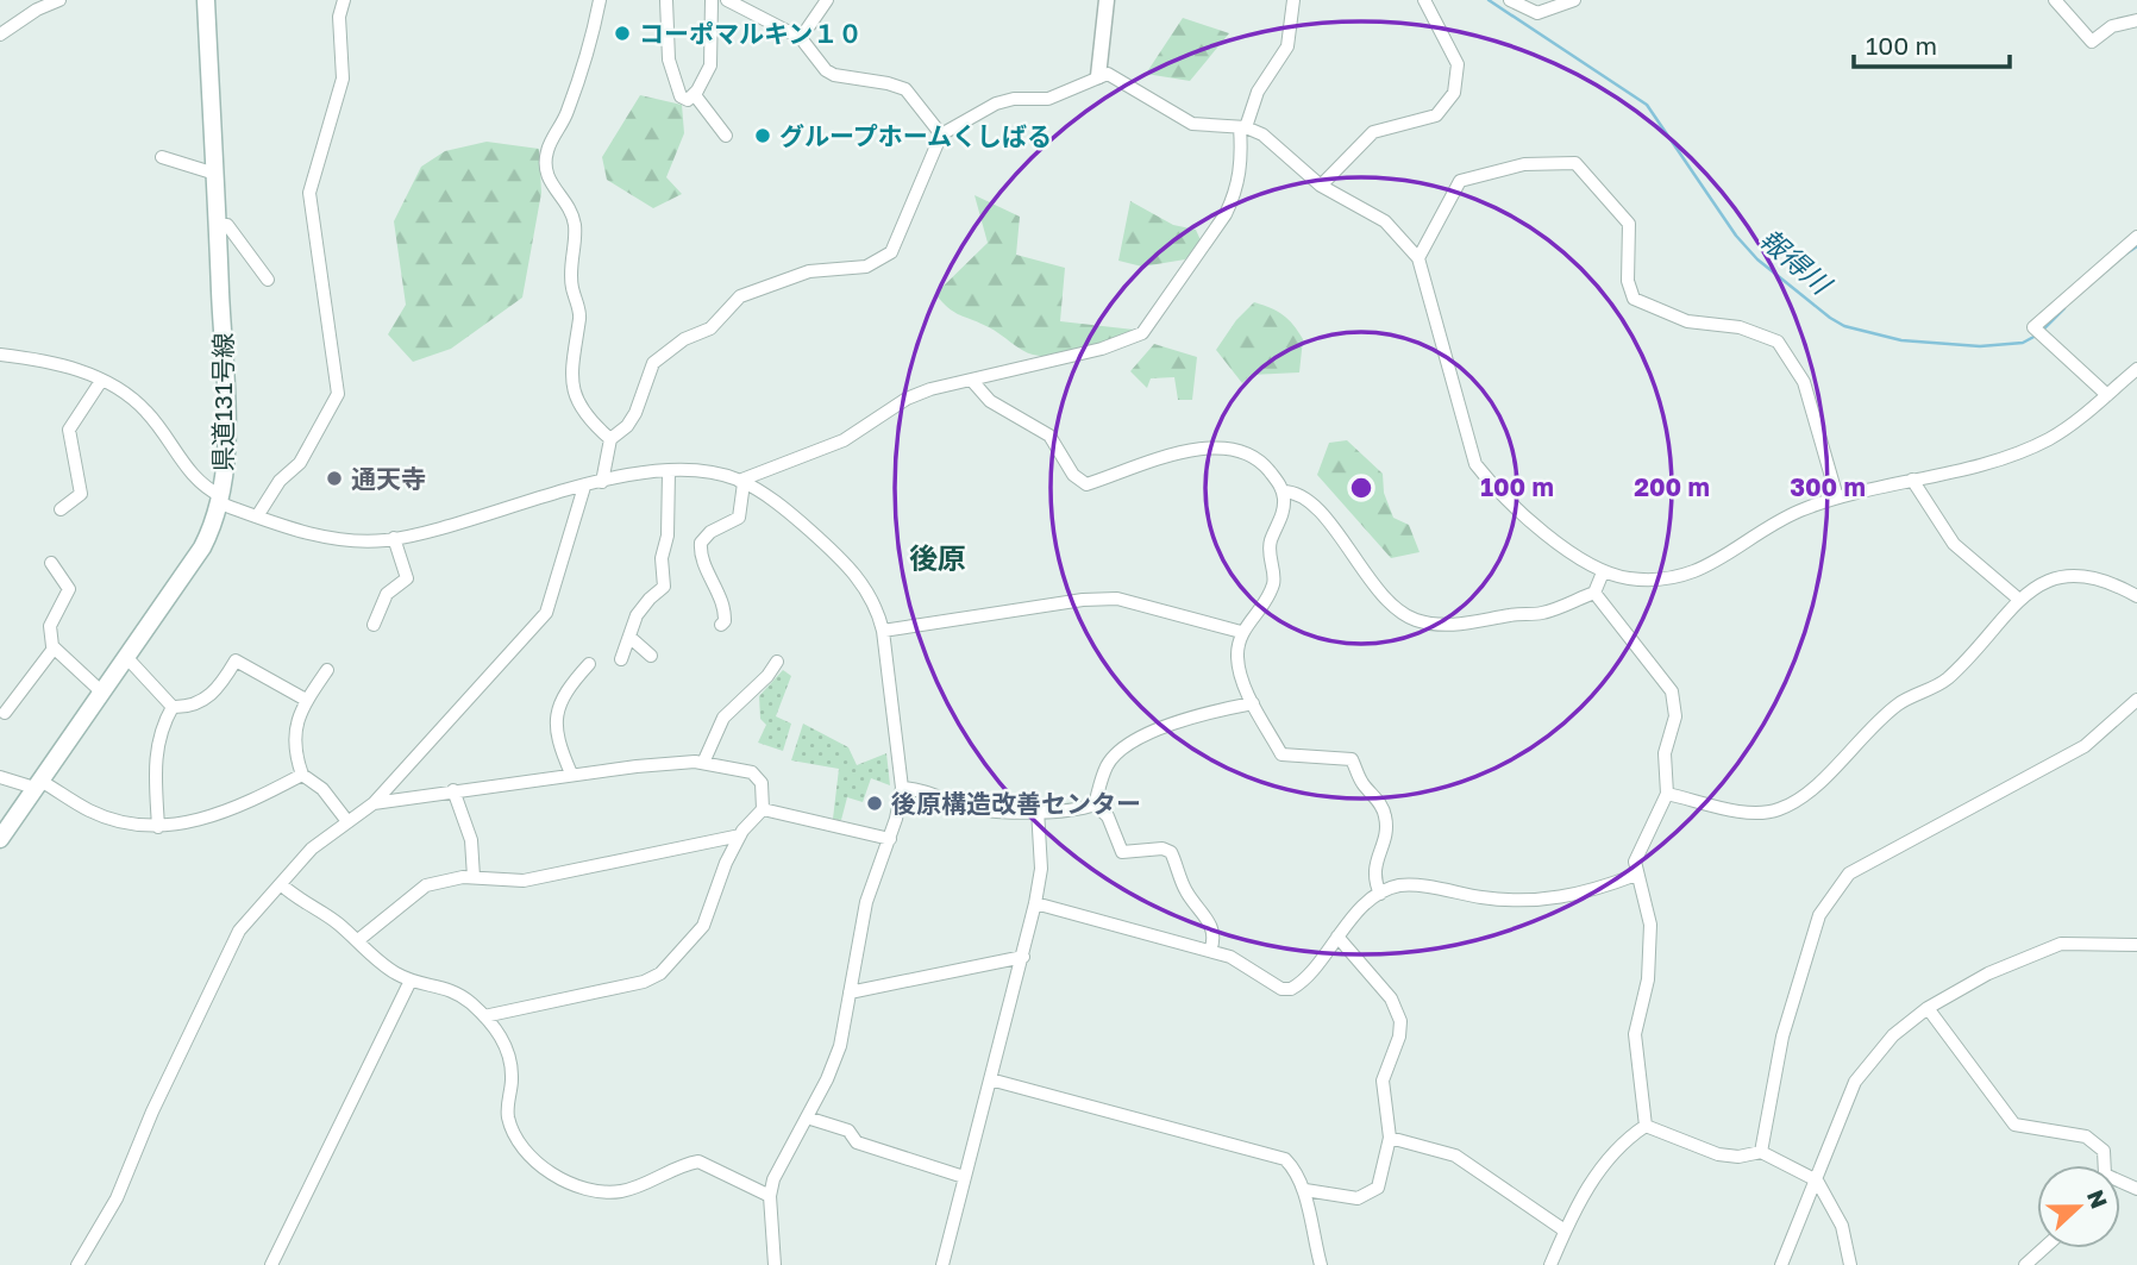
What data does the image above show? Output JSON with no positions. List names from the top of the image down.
{
  "streets": {
    "main road": ["県道131号線"]
  },
  "districts": ["後原"],
  "water": ["報得川"],
  "places": [
    "コーポマルキン１０",
    "グループホームくしばる",
    "通天寺",
    "後原構造改善センター"
  ],
  "scale_bar": "100 m",
  "north": "right",
  "rings": ["100 m", "200 m", "300 m"]
}
